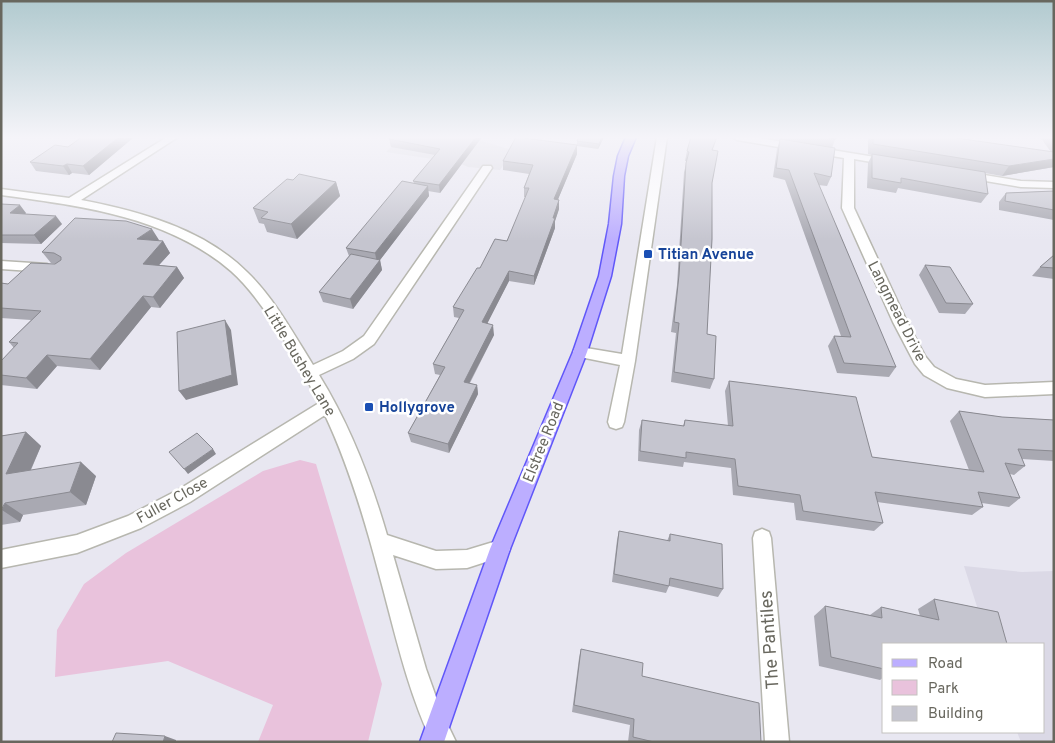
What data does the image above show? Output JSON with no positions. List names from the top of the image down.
{
  "streets": {
    "main road": ["Elstree Road"],
    "street": [
      "Langmead Drive",
      "Little Bushey Lane",
      "Fuller Close",
      "The Pantiles"
    ]
  },
  "crossings": [
    ["Little Bushey Lane", "Elstree Road"],
    ["Little Bushey Lane", "Fuller Close"]
  ],
  "places": {
    "transit": ["Titian Avenue", "Hollygrove"]
  },
  "legend": ["Road", "Park", "Building"]
}
